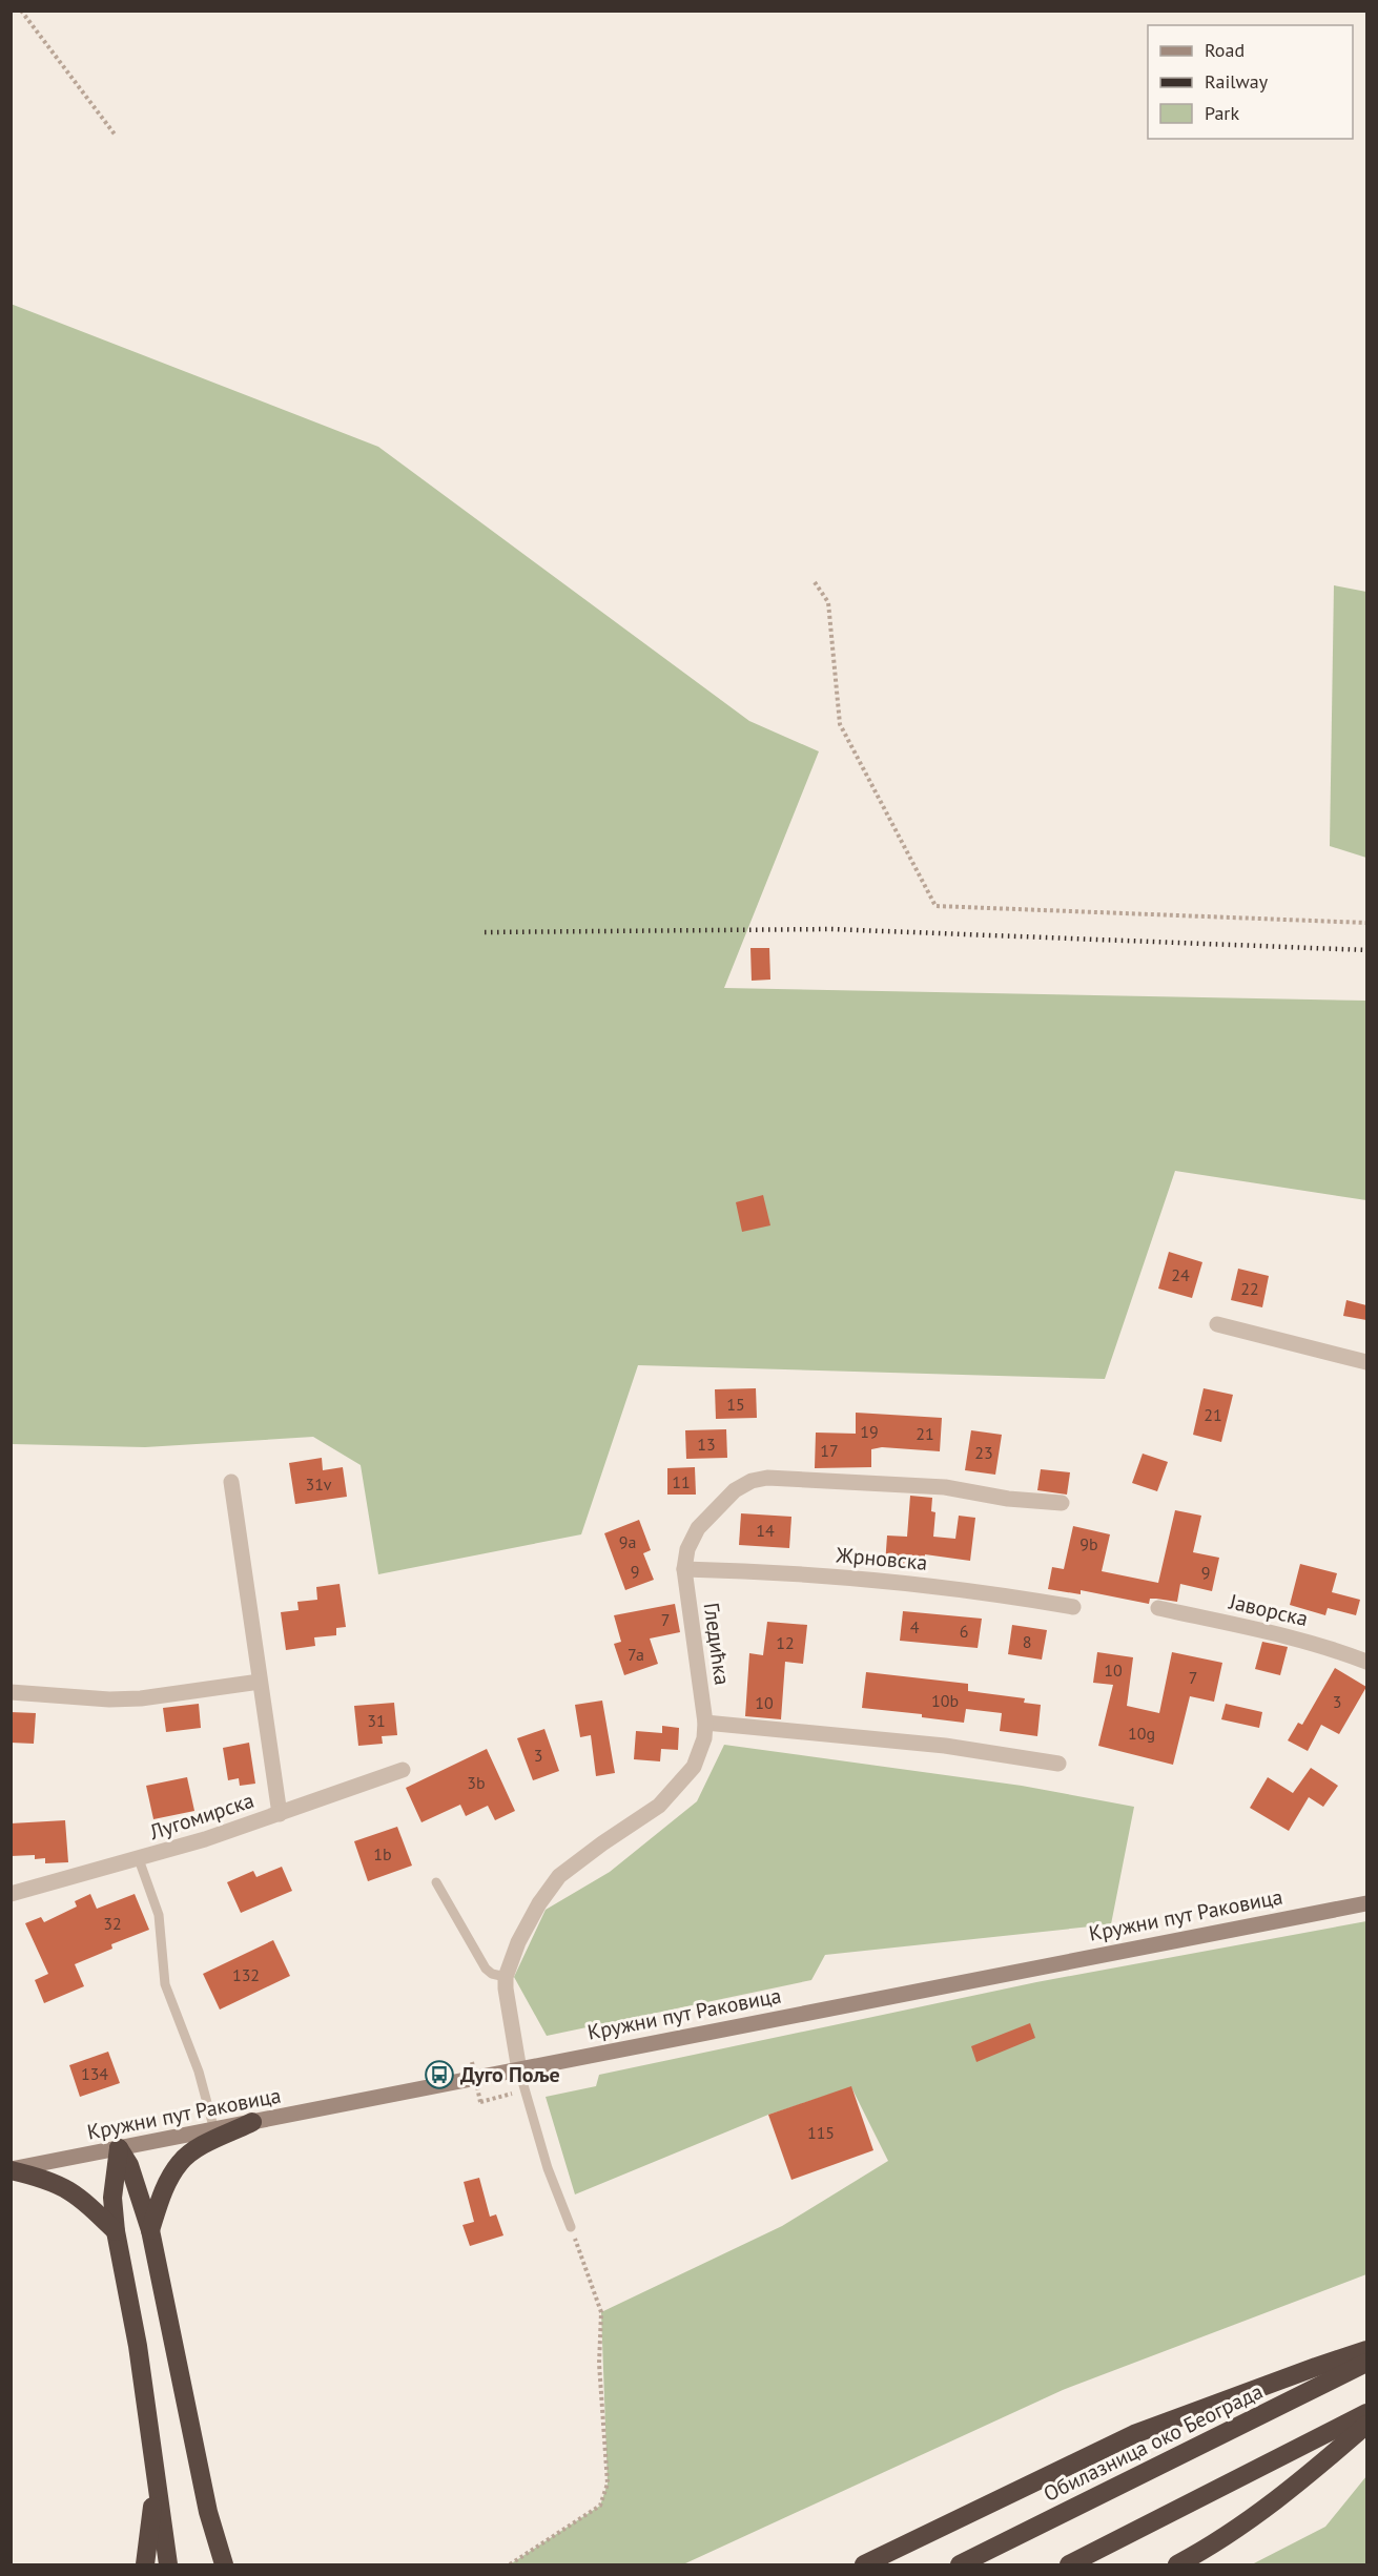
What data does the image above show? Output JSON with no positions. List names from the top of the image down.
{
  "streets": {
    "highway": ["Обилазница око Београда"],
    "main road": ["Кружни пут Раковица"],
    "street": [
      "Жрновска",
      "Јаворска",
      "Гледићка",
      "Лугомирска"
    ]
  },
  "crossings": [
    ["Жрновска", "Гледићка"]
  ],
  "places": {
    "bus stop": ["Дуго Поље"]
  },
  "house_numbers": [
    "24",
    "22",
    "15",
    "21",
    "19",
    "21",
    "13",
    "17",
    "23",
    "11",
    "31v",
    "14",
    "9a",
    "9b",
    "9",
    "9",
    "7",
    "4",
    "6",
    "8",
    "12",
    "7a",
    "10",
    "7",
    "10b",
    "3",
    "10",
    "31",
    "10g",
    "3",
    "3b",
    "1b",
    "32",
    "132",
    "134",
    "115"
  ],
  "legend": ["Road", "Railway", "Park"]
}
